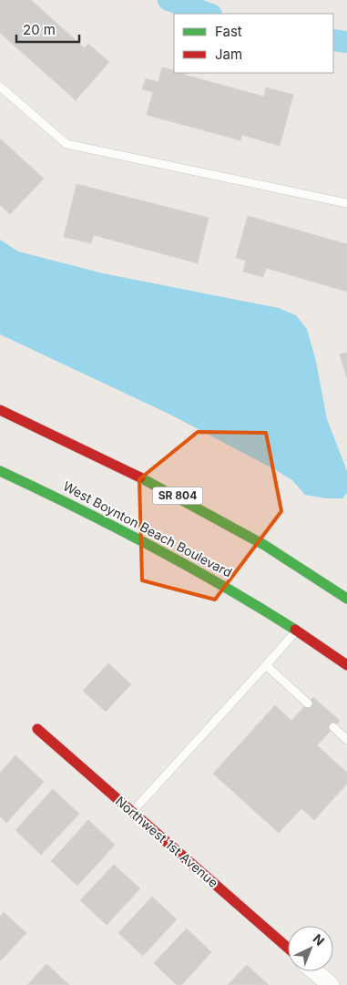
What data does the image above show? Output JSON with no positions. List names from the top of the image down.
{
  "streets": {
    "main road": ["SR 804", "West Boynton Beach Boulevard", "Northwest 1st Avenue"]
  },
  "legend": ["Fast", "Jam"],
  "scale_bar": "20 m",
  "north": "top right"
}
